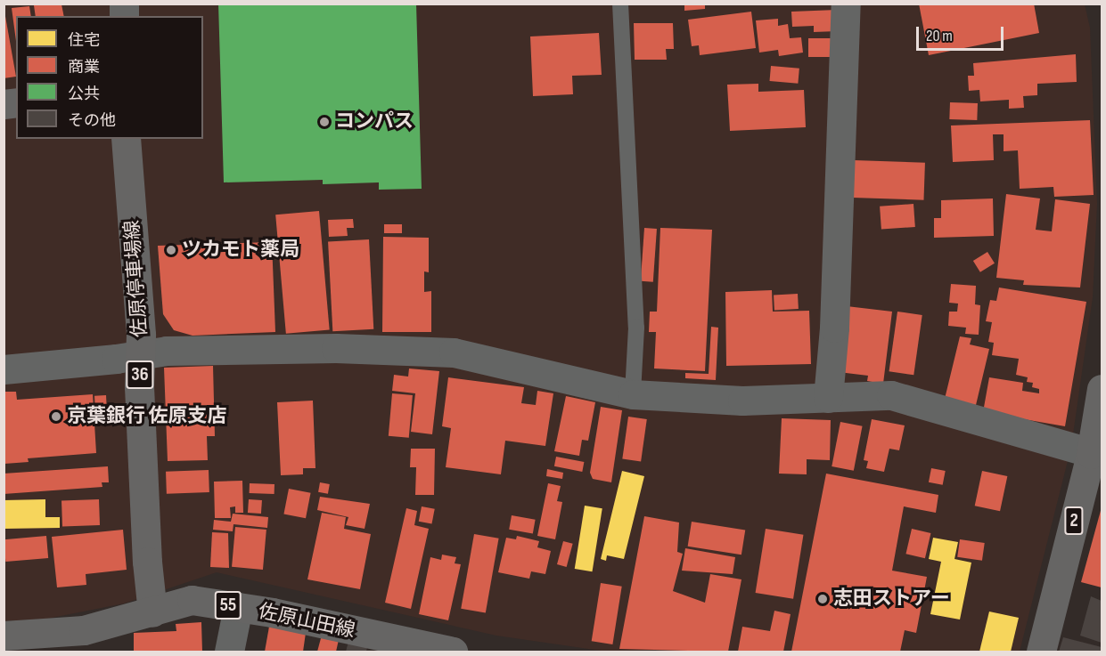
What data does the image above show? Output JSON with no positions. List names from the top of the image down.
{
  "streets": {
    "main road": [
      "佐原停車場線",
      "36",
      "2",
      "55",
      "佐原山田線"
    ]
  },
  "crossings": [
    ["佐原停車場線", "佐原山田線"]
  ],
  "places": [
    "コンパス",
    "ツカモト薬局",
    "京葉銀行 佐原支店",
    "志田ストアー"
  ],
  "legend": [
    "住宅",
    "商業",
    "公共",
    "その他"
  ],
  "scale_bar": "20 m"
}
